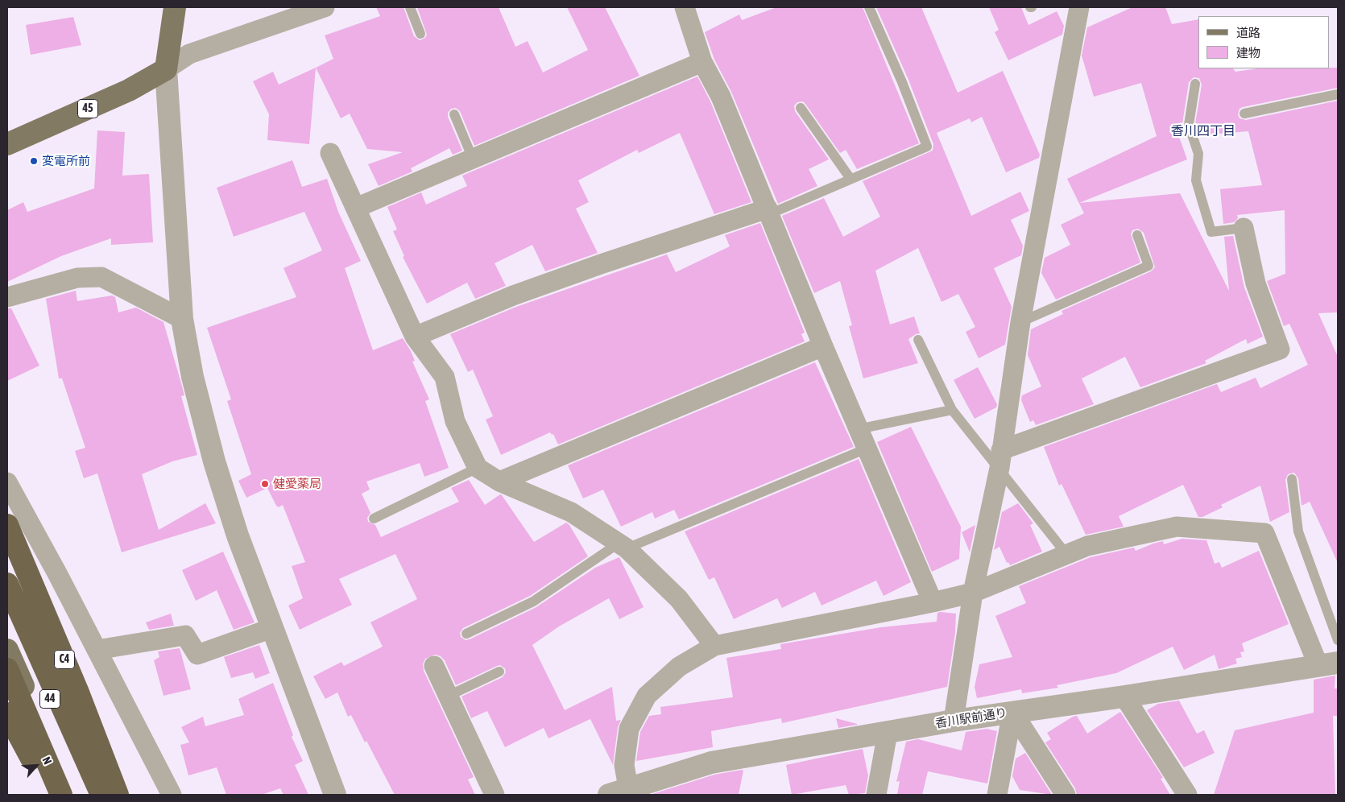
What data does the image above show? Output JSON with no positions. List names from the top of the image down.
{
  "streets": {
    "highway": ["C4"],
    "main road": ["45", "44"],
    "street": ["香川駅前通り"]
  },
  "districts": ["香川四丁目"],
  "places": ["変電所前", "健愛薬局"],
  "legend": ["道路", "建物"],
  "north": "top right"
}
